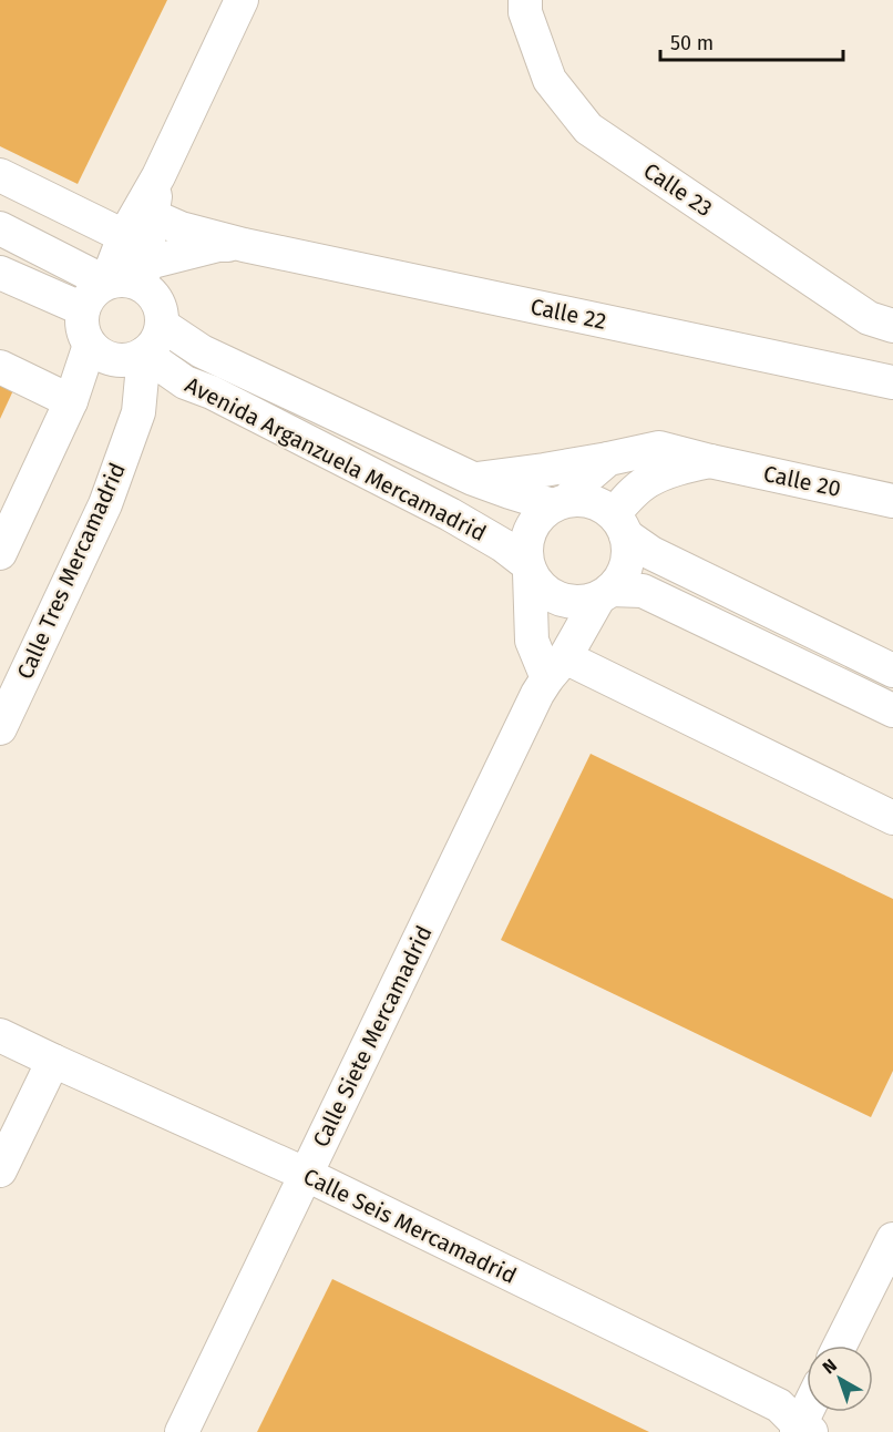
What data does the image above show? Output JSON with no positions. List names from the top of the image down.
{
  "streets": {
    "lane": [
      "Calle 23",
      "Calle 22",
      "Avenida Arganzuela Mercamadrid",
      "Calle 20",
      "Calle Tres Mercamadrid",
      "Calle Siete Mercamadrid",
      "Calle Seis Mercamadrid"
    ]
  },
  "crossings": [
    ["Calle 22", "Avenida Arganzuela Mercamadrid"],
    ["Calle 22", "Calle Tres Mercamadrid"],
    ["Avenida Arganzuela Mercamadrid", "Calle 20"],
    ["Avenida Arganzuela Mercamadrid", "Calle Tres Mercamadrid"],
    ["Avenida Arganzuela Mercamadrid", "Calle Siete Mercamadrid"],
    ["Calle Siete Mercamadrid", "Calle Seis Mercamadrid"]
  ],
  "scale_bar": "50 m",
  "north": "top left"
}
